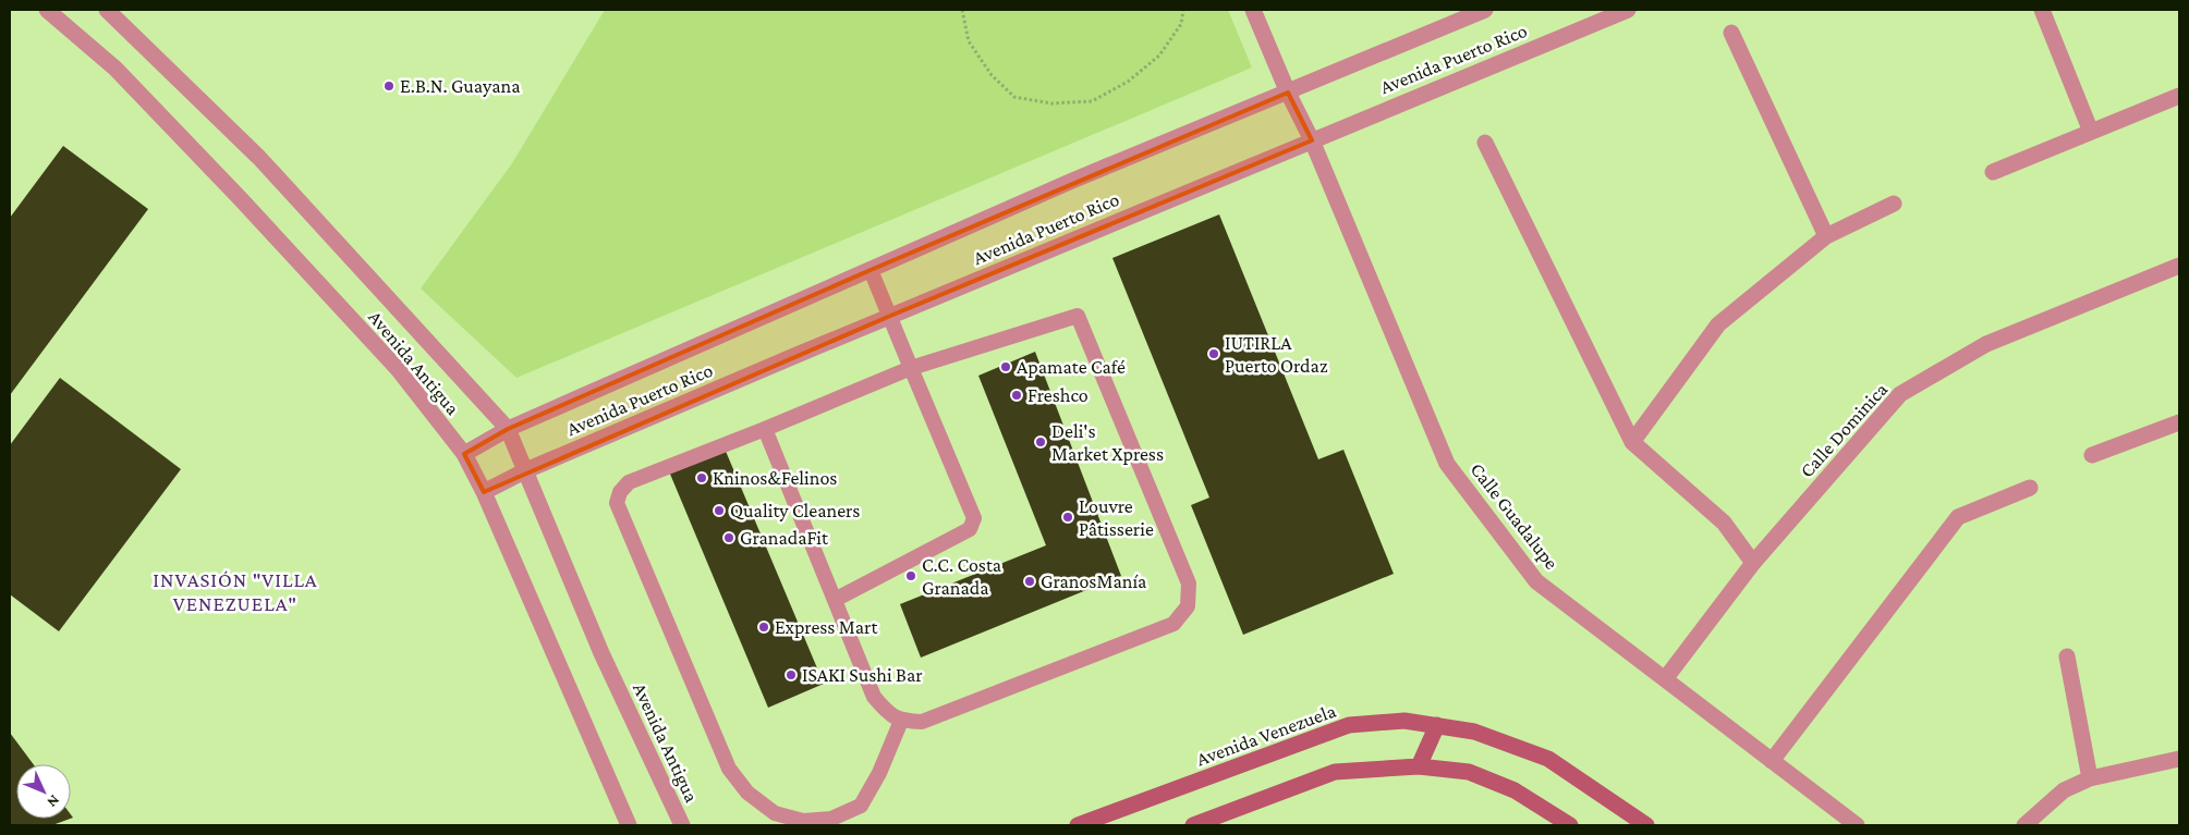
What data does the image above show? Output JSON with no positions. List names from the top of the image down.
{
  "streets": {
    "street": [
      "Avenida Puerto Rico",
      "Avenida Antigua",
      "Calle Dominica",
      "Calle Guadalupe",
      "Avenida Venezuela"
    ]
  },
  "crossings": [
    ["Avenida Puerto Rico", "Avenida Antigua"],
    ["Avenida Puerto Rico", "Calle Guadalupe"],
    ["Calle Dominica", "Calle Guadalupe"]
  ],
  "districts": ["INVASIÓN \"VILLA VENEZUELA\""],
  "places": [
    "E.B.N. Guayana",
    "IUTIRLA Puerto Ordaz",
    "Apamate Café",
    "Freshco",
    "Deli's Market Xpress",
    "Kninos&Felinos",
    "Quality Cleaners",
    "Louvre Pâtisserie",
    "GranadaFit",
    "C.C. Costa Granada",
    "GranosManía",
    "Express Mart",
    "ISAKI Sushi Bar"
  ],
  "north": "bottom right"
}
